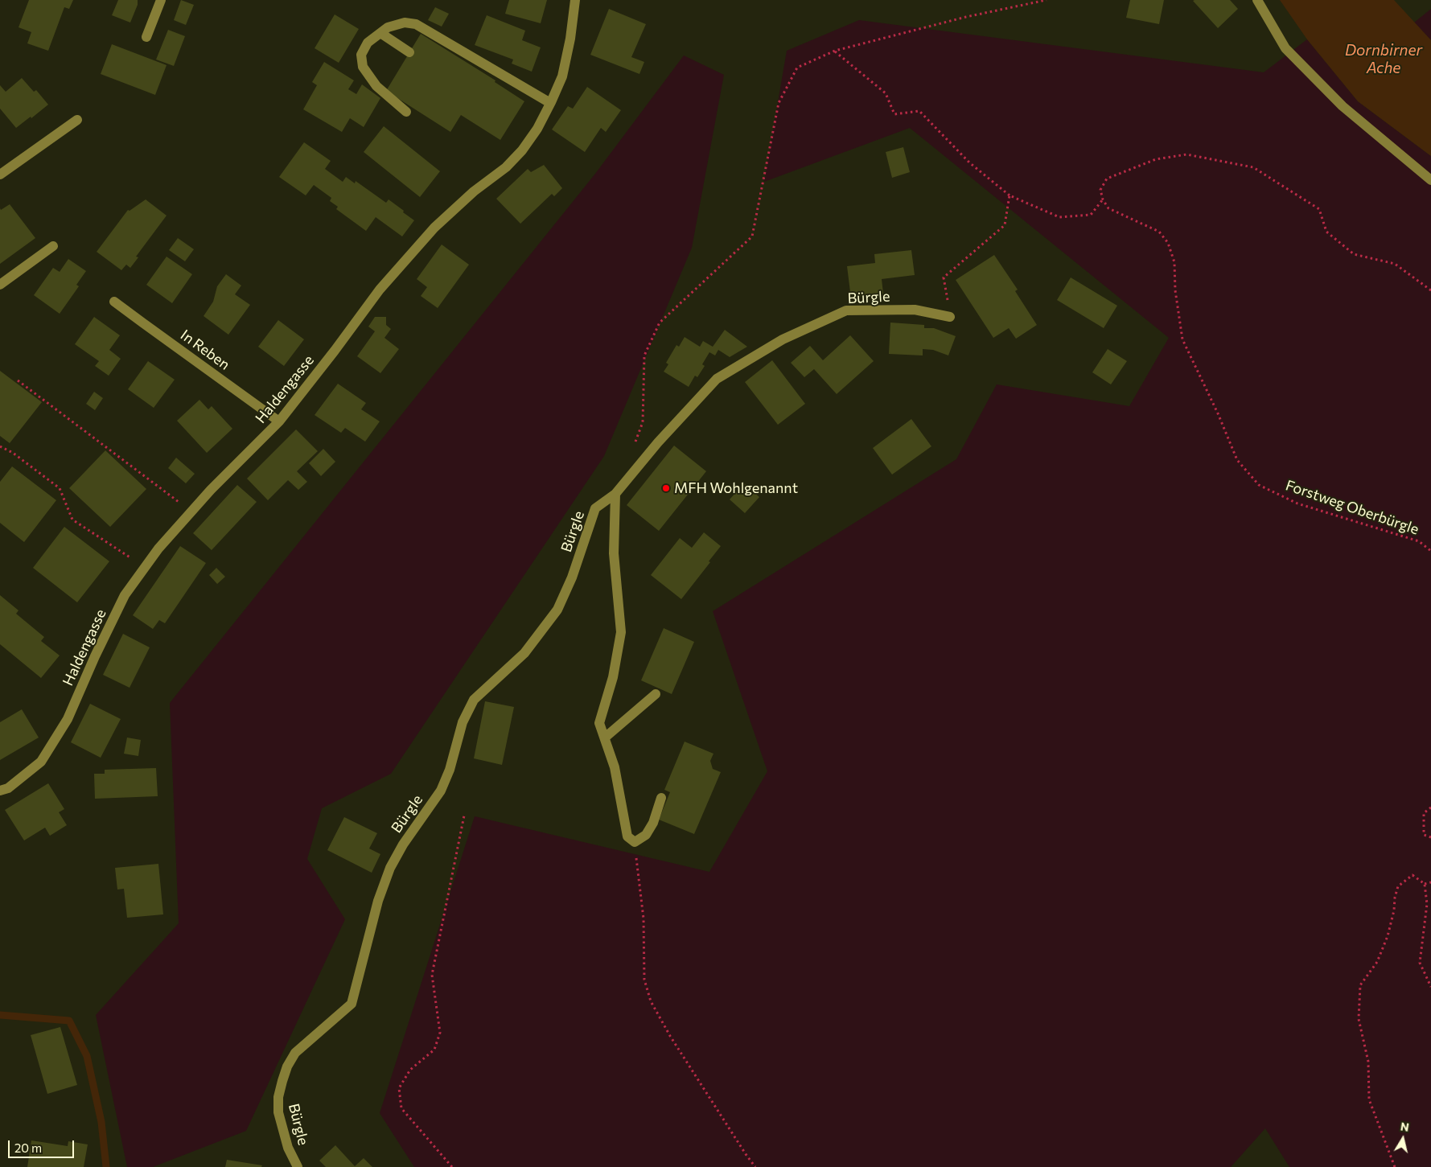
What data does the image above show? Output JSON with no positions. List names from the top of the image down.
{
  "streets": {
    "street": ["Bürgle", "In Reben", "Haldengasse"],
    "path": ["Forstweg Oberbürgle"]
  },
  "crossings": [
    ["In Reben", "Haldengasse"]
  ],
  "water": ["Dornbirner Ache"],
  "places": ["MFH Wohlgenannt"],
  "scale_bar": "20 m",
  "north": "top"
}
